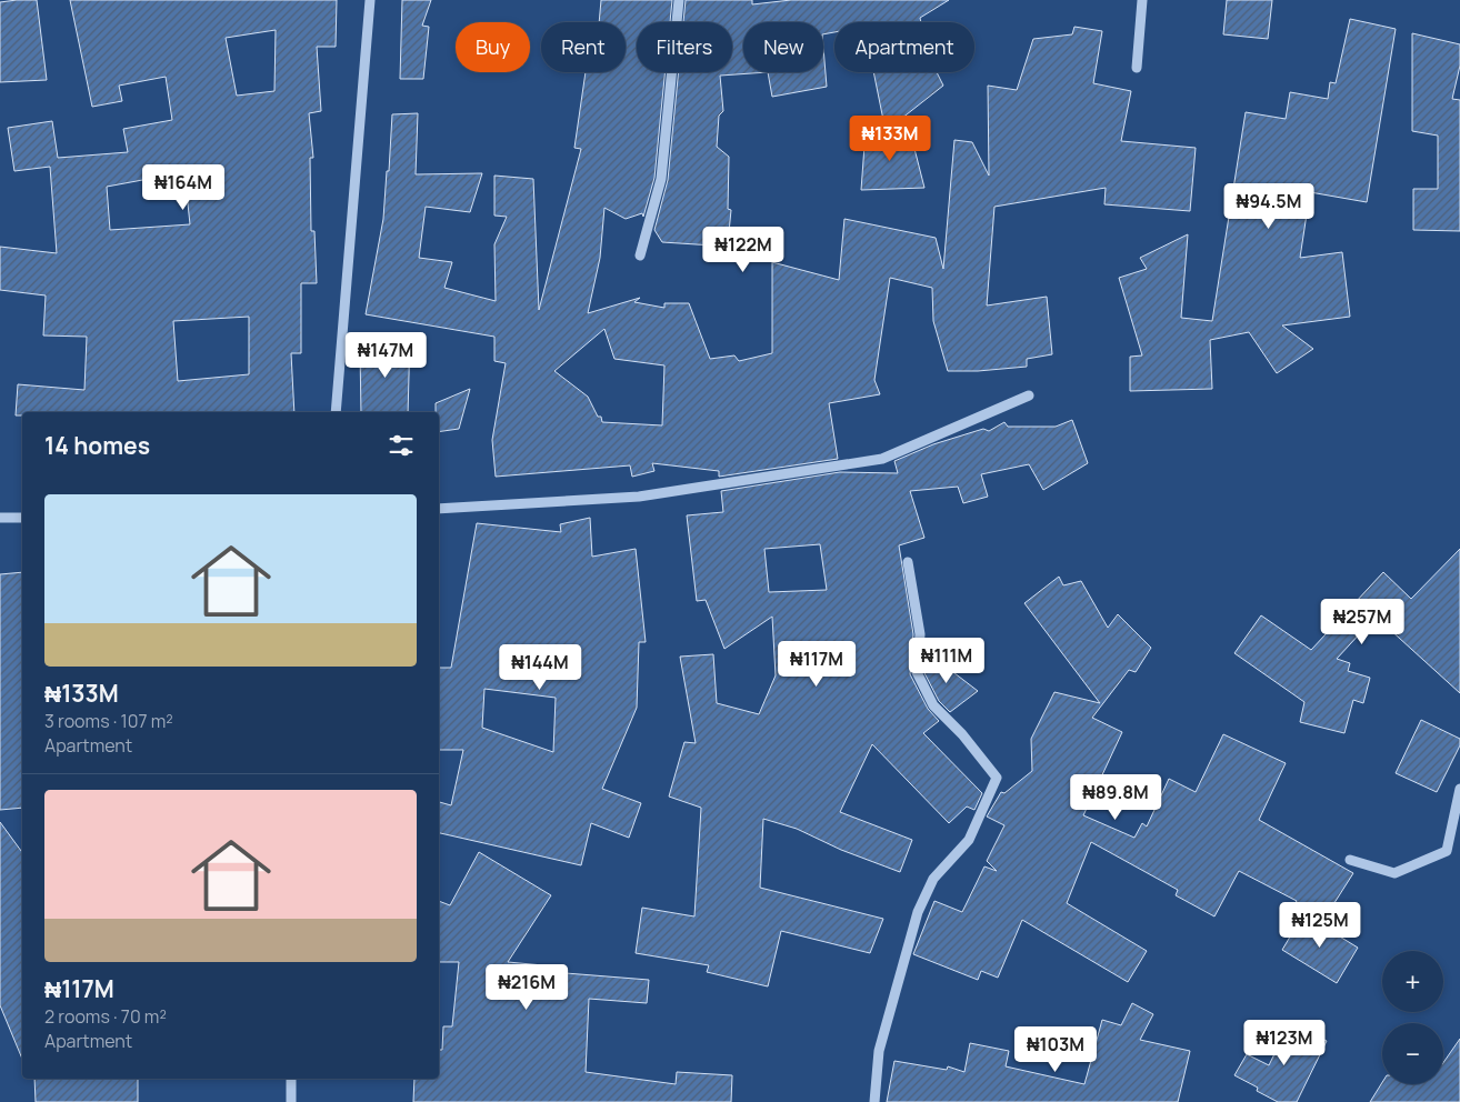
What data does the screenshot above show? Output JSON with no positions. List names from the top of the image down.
{
  "page": {
    "chip": [
      "Buy",
      "Rent",
      "Filters",
      "New",
      "Apartment"
    ],
    "price": [
      "₦133M",
      "₦164M",
      "₦94.5M",
      "₦122M",
      "₦147M",
      "₦257M",
      "₦111M",
      "₦117M",
      "₦144M",
      "₦89.8M",
      "₦125M",
      "₦216M",
      "₦123M",
      "₦103M"
    ],
    "heading": "14 homes",
    "list": [
      {
        "name": "₦133M",
        "note": "3 rooms · 107 m² · Apartment"
      },
      {
        "name": "₦117M",
        "note": "2 rooms · 70 m² · Apartment"
      }
    ],
    "map_buttons": ["+", "−"]
  }
}
